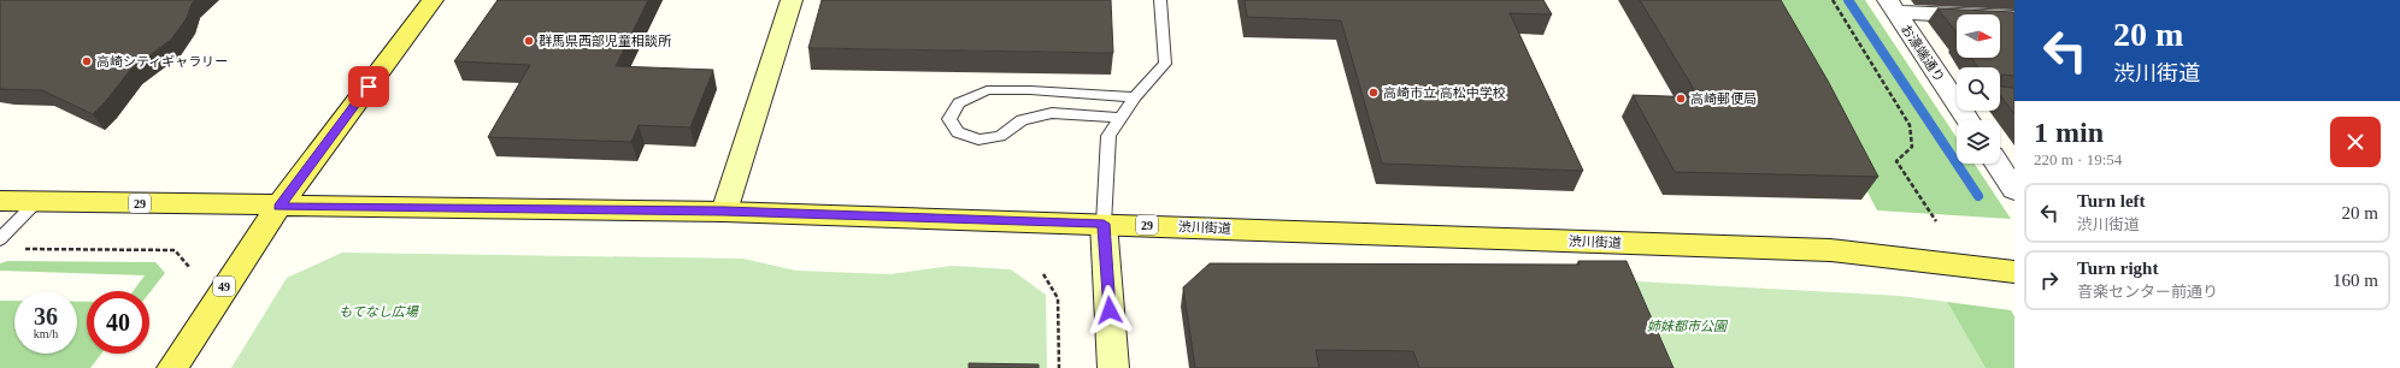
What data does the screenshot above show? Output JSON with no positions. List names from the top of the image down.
{
  "streets": {
    "main road": ["29", "渋川街道", "49"],
    "street": ["お濠端通り"]
  },
  "crossings": [
    ["29", "渋川街道"],
    ["29", "49"],
    ["渋川街道", "49"]
  ],
  "parks": ["もてなし広場", "姉妹都市公園"],
  "places": [
    "群馬県西部児童相談所",
    "高崎シティギャラリー",
    "高崎市立 高松中学校",
    "高崎郵便局"
  ],
  "north": "right",
  "page": {
    "turn": ["20 m", "渋川街道"],
    "heading": ["1 min", "220 m · 19:54"],
    "list": [
      {
        "name": "Turn left",
        "note": "渋川街道",
        "value": "20 m"
      },
      {
        "name": "Turn right",
        "note": "音楽センター前通り",
        "value": "160 m"
      }
    ],
    "speed": "36 km/h",
    "limit": "40"
  }
}
